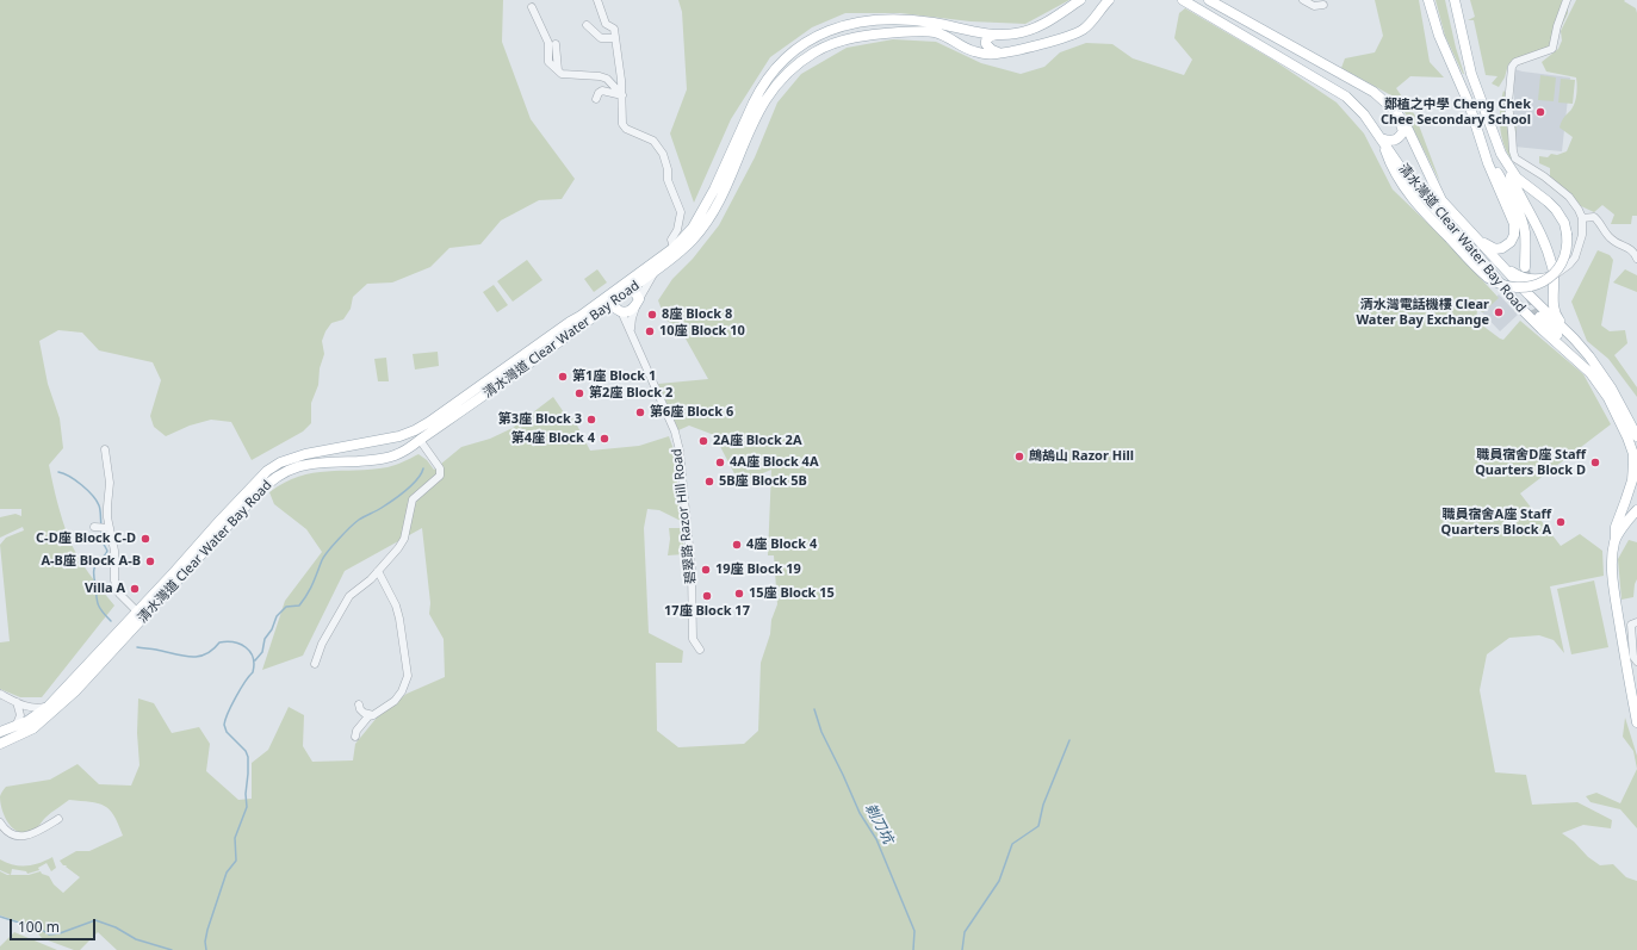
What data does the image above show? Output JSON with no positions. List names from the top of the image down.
{
  "streets": {
    "main road": ["清水灣道 Clear Water Bay Road"],
    "street": ["碧翠路 Razor Hill Road"]
  },
  "water": ["剃刀坑"],
  "places": [
    "鄭植之中學 Cheng Chek Chee Secondary School",
    "清水灣電話機樓 Clear Water Bay Exchange",
    "8座 Block 8",
    "10座 Block 10",
    "第1座 Block 1",
    "第2座 Block 2",
    "第6座 Block 6",
    "第3座 Block 3",
    "第4座 Block 4",
    "2A座 Block 2A",
    "鷓鴣山 Razor Hill",
    "4A座 Block 4A",
    "職員宿舍D座 Staff Quarters Block D",
    "5B座 Block 5B",
    "職員宿舍A座 Staff Quarters Block A",
    "C-D座 Block C-D",
    "4座 Block 4",
    "A-B座 Block A-B",
    "19座 Block 19",
    "Villa A",
    "15座 Block 15",
    "17座 Block 17"
  ],
  "scale_bar": "100 m"
}
